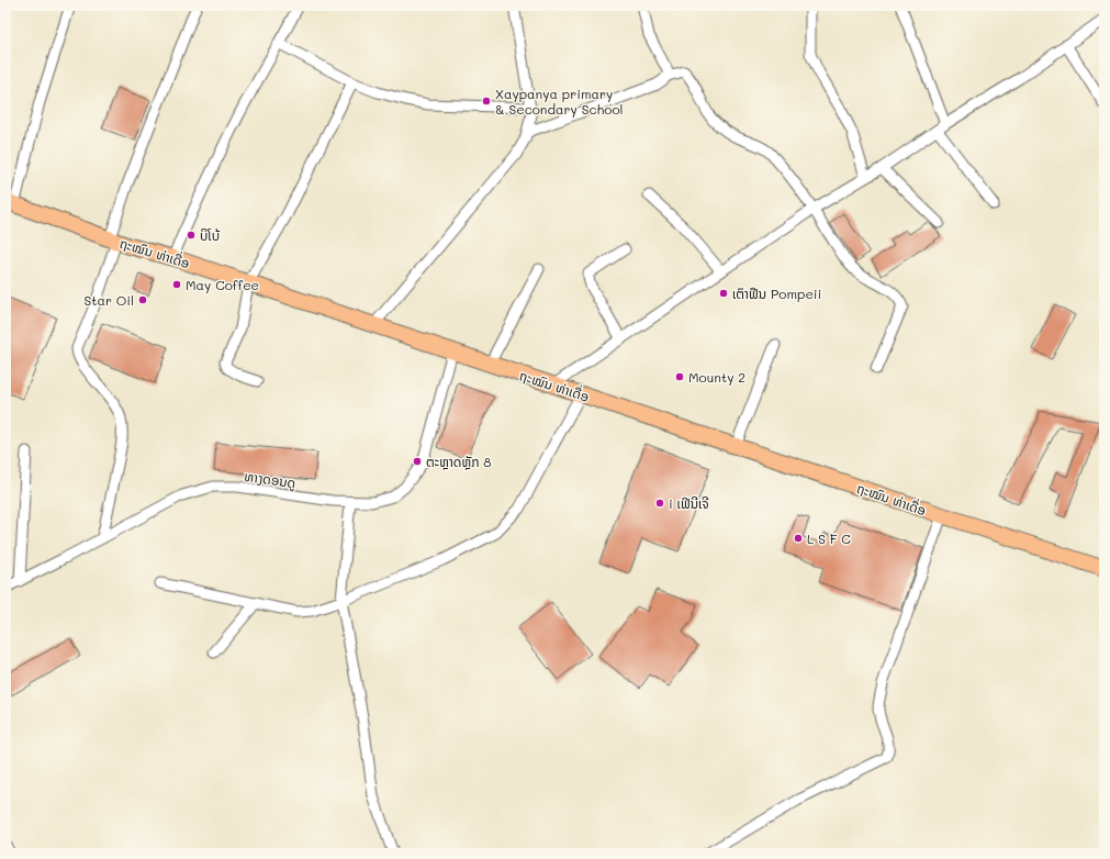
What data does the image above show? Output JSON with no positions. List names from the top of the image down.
{
  "streets": {
    "main road": ["ຖະໝົນ ທ່າເດື່ອ"],
    "street": ["ທາງດອນດູ"]
  },
  "crossings": [
    ["ຖະໝົນ ທ່າເດື່ອ", "ທາງດອນດູ"]
  ],
  "places": [
    "Xaypanya primary & Secondary School",
    "ບິໂບ້",
    "May Coffee",
    "ເຕົາຟືນ Pompeii",
    "Star Oil",
    "Mounty 2",
    "ຕະຫຼາດຫຼັກ 8",
    "i ເຟີນີເຈີ",
    "L S F C"
  ]
}
